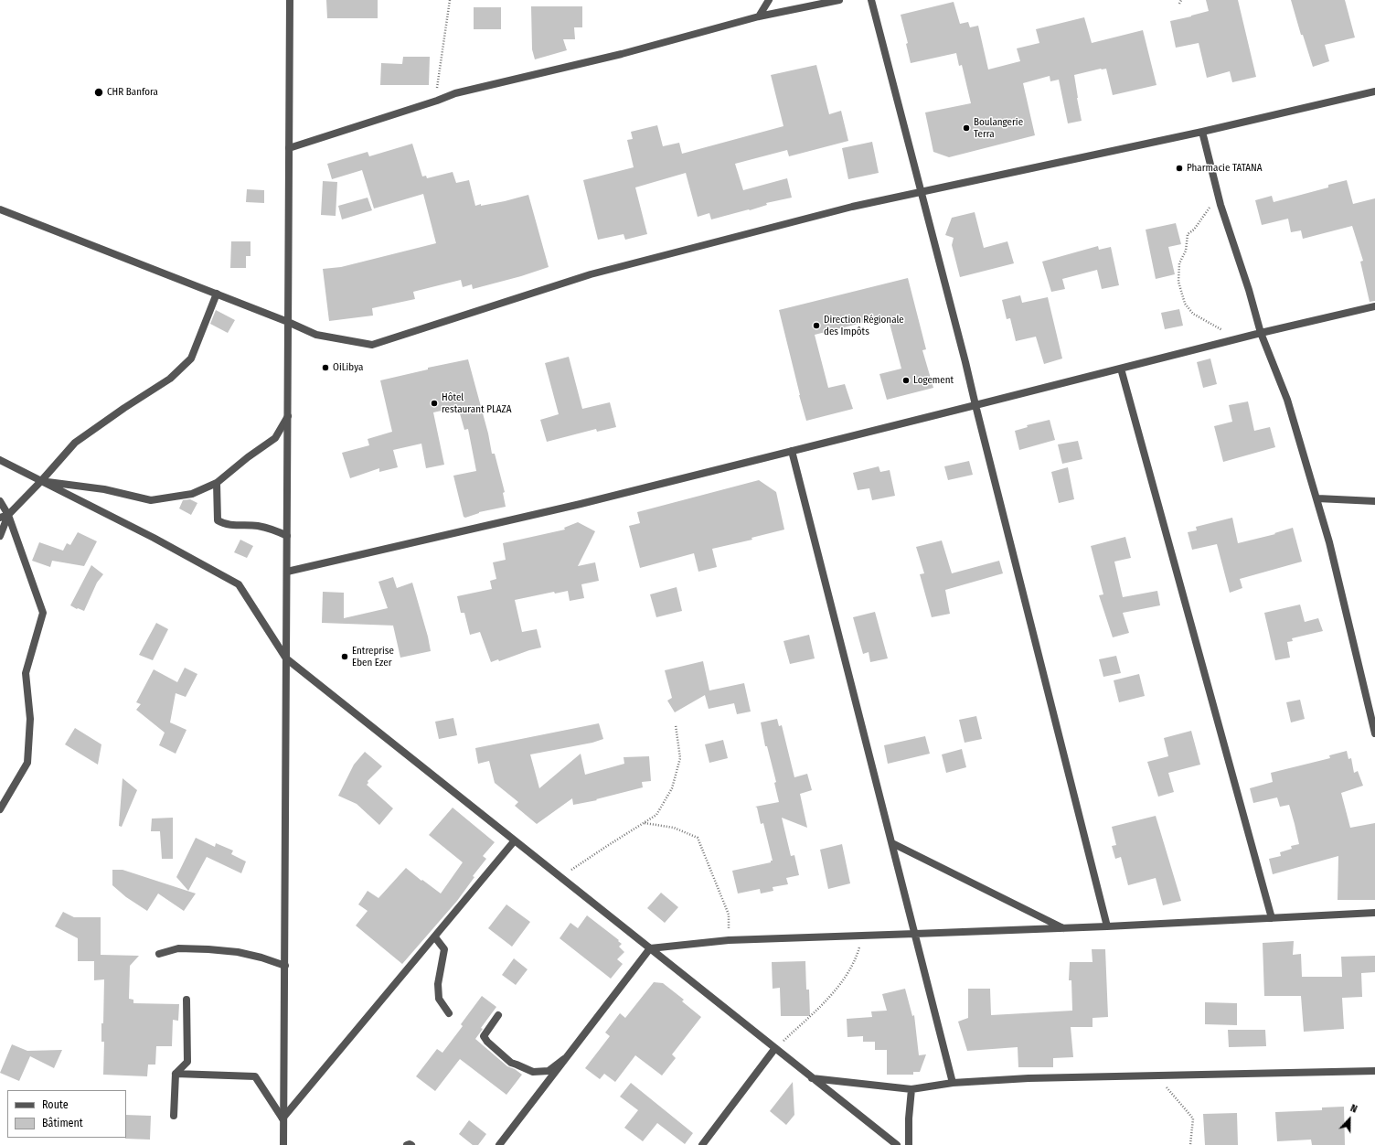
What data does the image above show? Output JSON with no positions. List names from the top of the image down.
{
  "places": [
    "CHR Banfora",
    "Boulangerie Terra",
    "Pharmacie TATANA",
    "Direction Régionale des Impôts",
    "OiLibya",
    "Logement",
    "Hôtel restaurant PLAZA",
    "Entreprise Eben Ezer"
  ],
  "legend": ["Route", "Bâtiment"],
  "north": "top"
}
